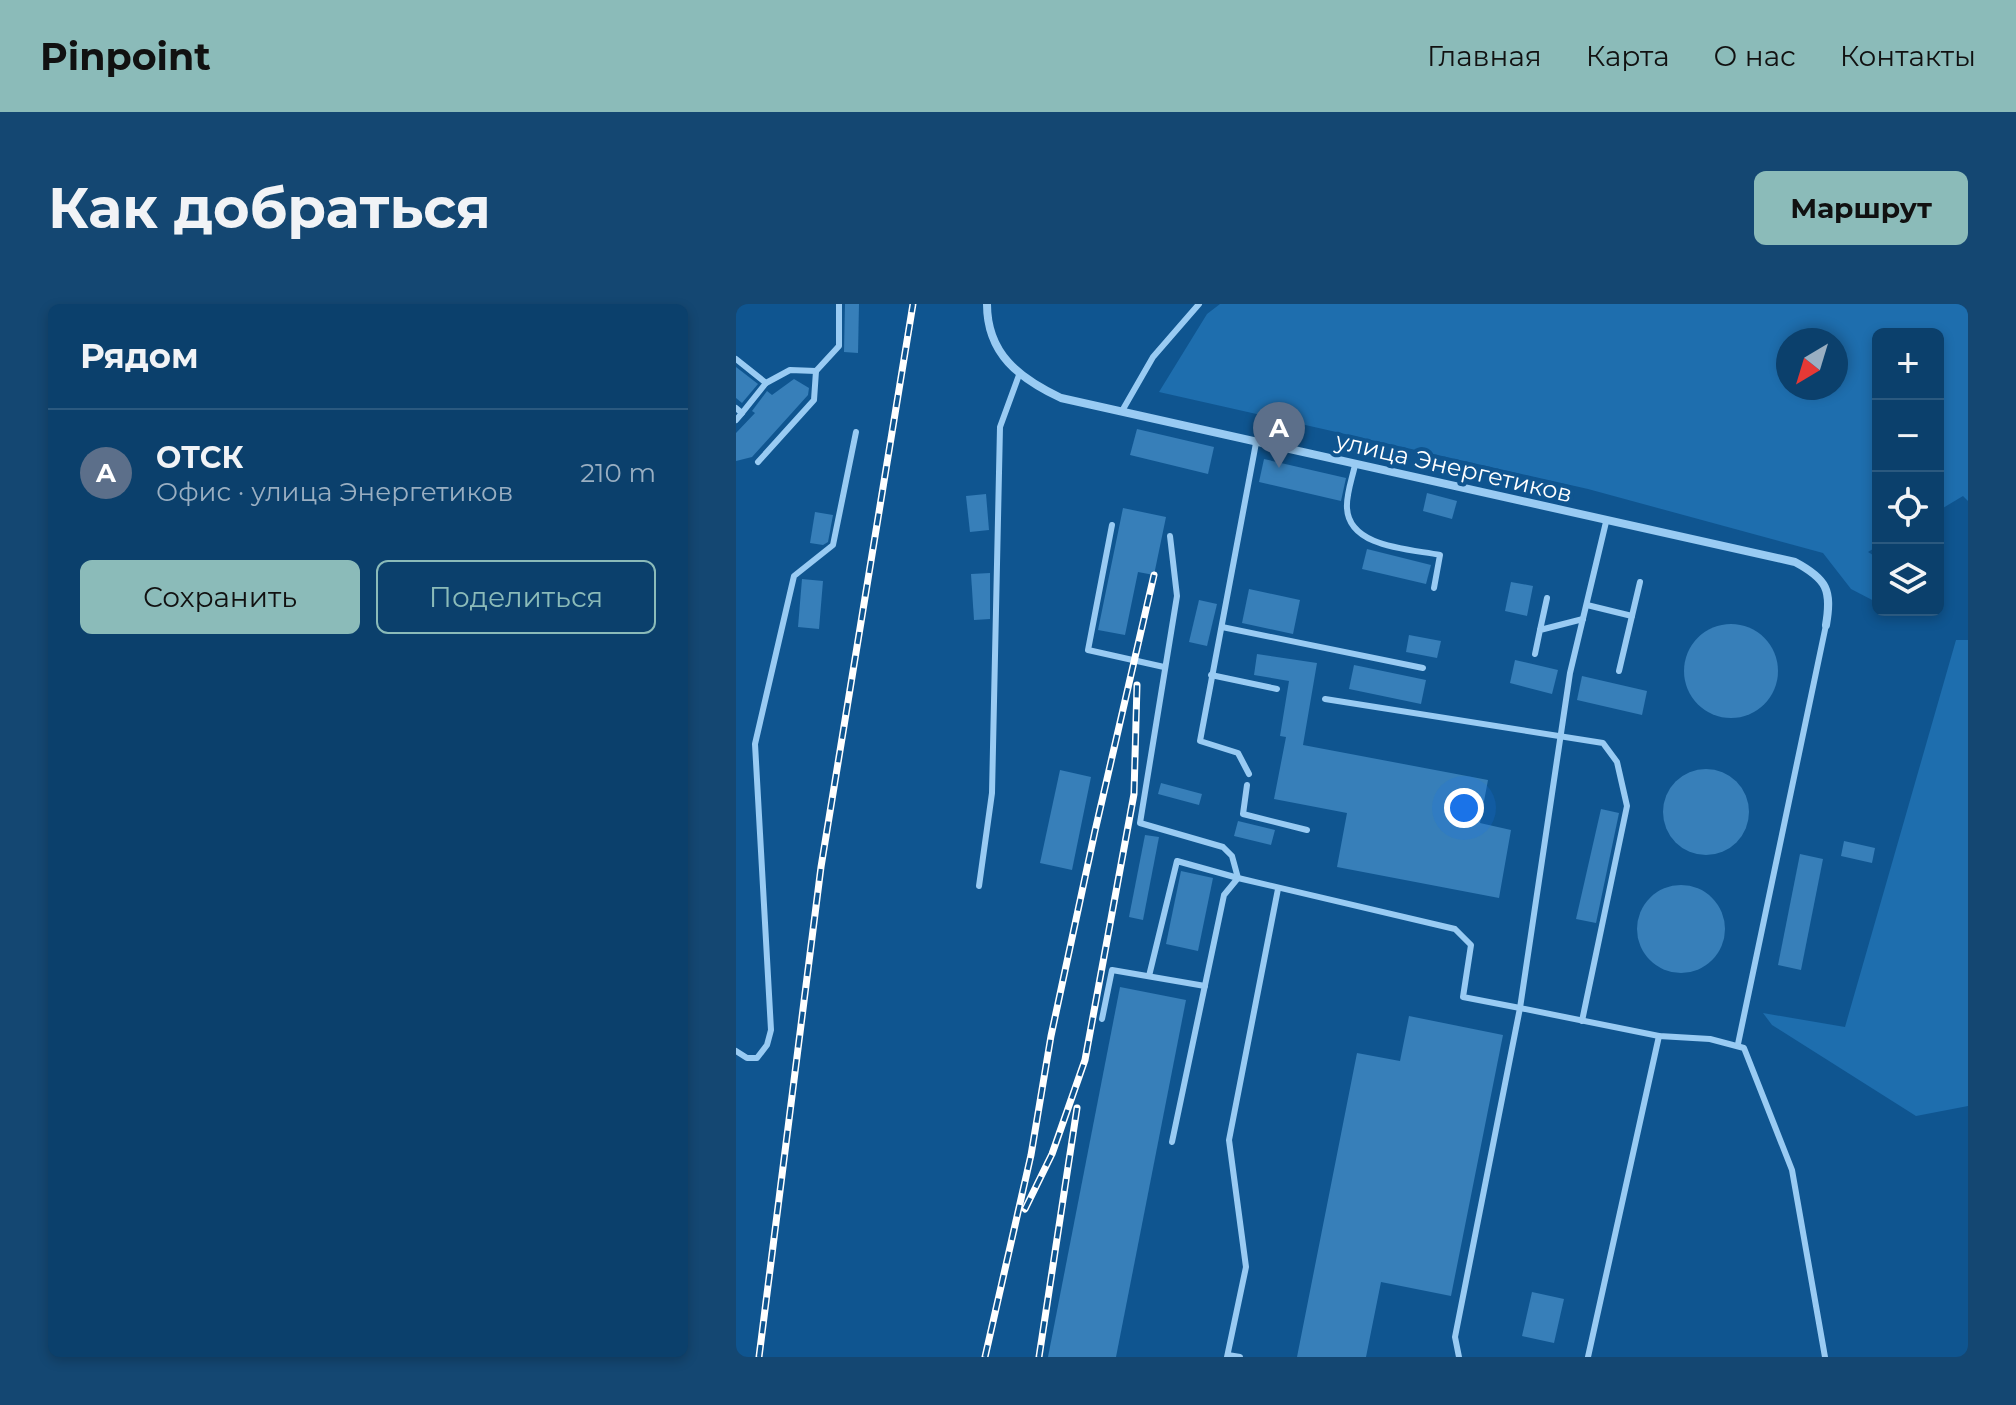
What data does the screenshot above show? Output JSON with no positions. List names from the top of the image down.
{
  "streets": {
    "street": ["улица Энергетиков"]
  },
  "north": "bottom left",
  "page": {
    "header": "Pinpoint",
    "nav": [
      "Главная",
      "Карта",
      "О нас",
      "Контакты"
    ],
    "buttons": [
      "Маршрут",
      ["Сохранить", "Поделиться"]
    ],
    "title": "Как добраться",
    "heading": "Рядом",
    "map_buttons": ["+", "−"],
    "pins": "A",
    "list": [
      {
        "mark": "A",
        "name": "ОТСК",
        "note": "Офис · улица Энергетиков",
        "value": "210 m"
      }
    ]
  }
}
